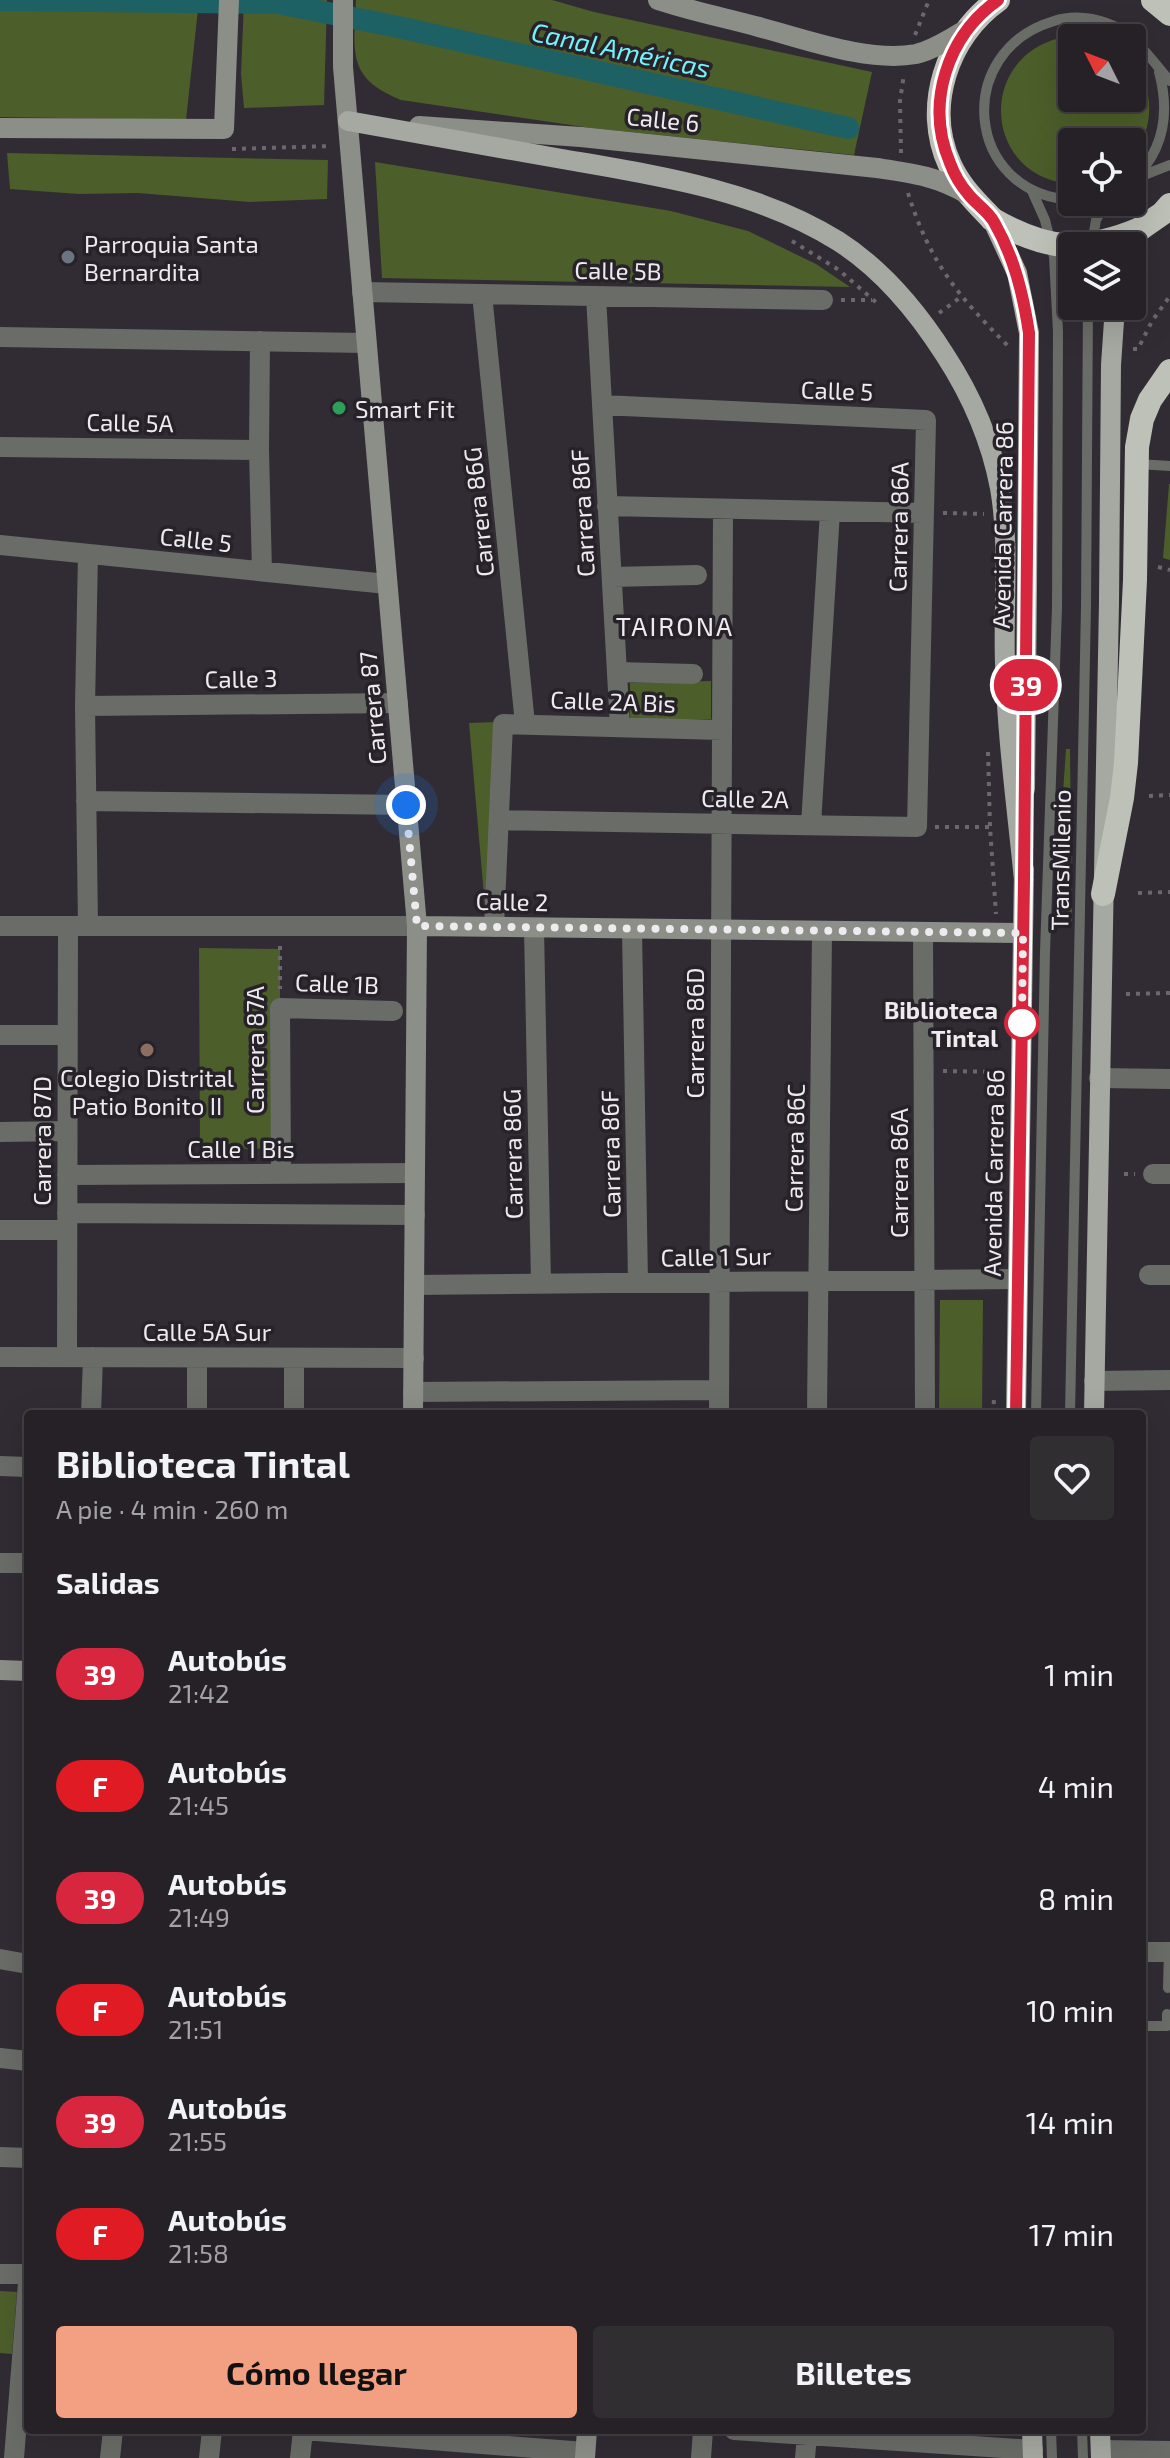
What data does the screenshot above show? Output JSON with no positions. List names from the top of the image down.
{
  "streets": {
    "main road": ["Avenida Carrera 86"],
    "street": [
      "Calle 6",
      "Calle 5B",
      "Calle 5",
      "Calle 5A",
      "Carrera 86G",
      "Carrera 86F",
      "Carrera 86A",
      "Calle 3",
      "Calle 2A Bis",
      "Carrera 87",
      "Calle 2A",
      "Calle 2",
      "Calle 1B",
      "Carrera 86D",
      "Carrera 87A",
      "Carrera 87D",
      "Calle 1 Bis",
      "Carrera 86C",
      "Calle 1 Sur",
      "Calle 5A Sur"
    ],
    "lane": ["TransMilenio"]
  },
  "crossings": [
    ["Calle 6", "Carrera 87"],
    ["Calle 5B", "Carrera 86G"],
    ["Calle 5B", "Carrera 86F"],
    ["Calle 5B", "Carrera 87"],
    ["Calle 5", "Carrera 86F"],
    ["Calle 5", "Carrera 86A"],
    ["Calle 5", "Carrera 87"],
    ["Calle 5", "Carrera 87D"],
    ["Carrera 86G", "Calle 2A Bis"],
    ["Carrera 86G", "Calle 2"],
    ["Carrera 86G", "Calle 1 Sur"],
    ["Carrera 86F", "Calle 2A Bis"],
    ["Carrera 86F", "Calle 2"],
    ["Carrera 86F", "Calle 1 Sur"],
    ["Avenida Carrera 86", "Calle 2"],
    ["Avenida Carrera 86", "Calle 1 Sur"],
    ["Carrera 86A", "Calle 2A"],
    ["Carrera 86A", "Calle 2"],
    ["Carrera 86A", "Calle 1 Sur"],
    ["Calle 3", "Carrera 87"],
    ["Calle 3", "Carrera 87D"],
    ["Calle 2A Bis", "Calle 2A"],
    ["Calle 2A Bis", "Carrera 86D"],
    ["Carrera 87", "Calle 2"],
    ["Carrera 87", "Calle 1 Bis"],
    ["Carrera 87", "Calle 1 Sur"],
    ["Carrera 87", "Calle 5A Sur"],
    ["Calle 2A", "Carrera 86D"],
    ["Calle 2", "Carrera 86D"],
    ["Calle 2", "Carrera 87A"],
    ["Calle 2", "Carrera 87D"],
    ["Calle 2", "Carrera 86C"],
    ["Calle 1B", "Carrera 87A"],
    ["Carrera 86D", "Calle 1 Sur"],
    ["Carrera 87A", "Calle 1 Bis"],
    ["Carrera 87D", "Calle 1 Bis"],
    ["Carrera 87D", "Calle 5A Sur"],
    ["Carrera 86C", "Calle 1 Sur"]
  ],
  "districts": ["TAIRONA"],
  "water": ["Canal Américas"],
  "places": [
    "Parroquia Santa Bernardita",
    "Smart Fit",
    "Biblioteca Tintal",
    "Colegio Distrital Patio Bonito II"
  ],
  "lines": ["bus line 39"],
  "north": "top left",
  "page": {
    "on_map": "39",
    "heading": [
      ["Biblioteca Tintal", "A pie · 4 min · 260 m"],
      "Salidas"
    ],
    "list": [
      {
        "mark": "39",
        "name": "Autobús",
        "note": "21:42",
        "value": "1 min"
      },
      {
        "mark": "F",
        "name": "Autobús",
        "note": "21:45",
        "value": "4 min"
      },
      {
        "mark": "39",
        "name": "Autobús",
        "note": "21:49",
        "value": "8 min"
      },
      {
        "mark": "F",
        "name": "Autobús",
        "note": "21:51",
        "value": "10 min"
      },
      {
        "mark": "39",
        "name": "Autobús",
        "note": "21:55",
        "value": "14 min"
      },
      {
        "mark": "F",
        "name": "Autobús",
        "note": "21:58",
        "value": "17 min"
      }
    ],
    "buttons": ["Cómo llegar", "Billetes"]
  }
}
